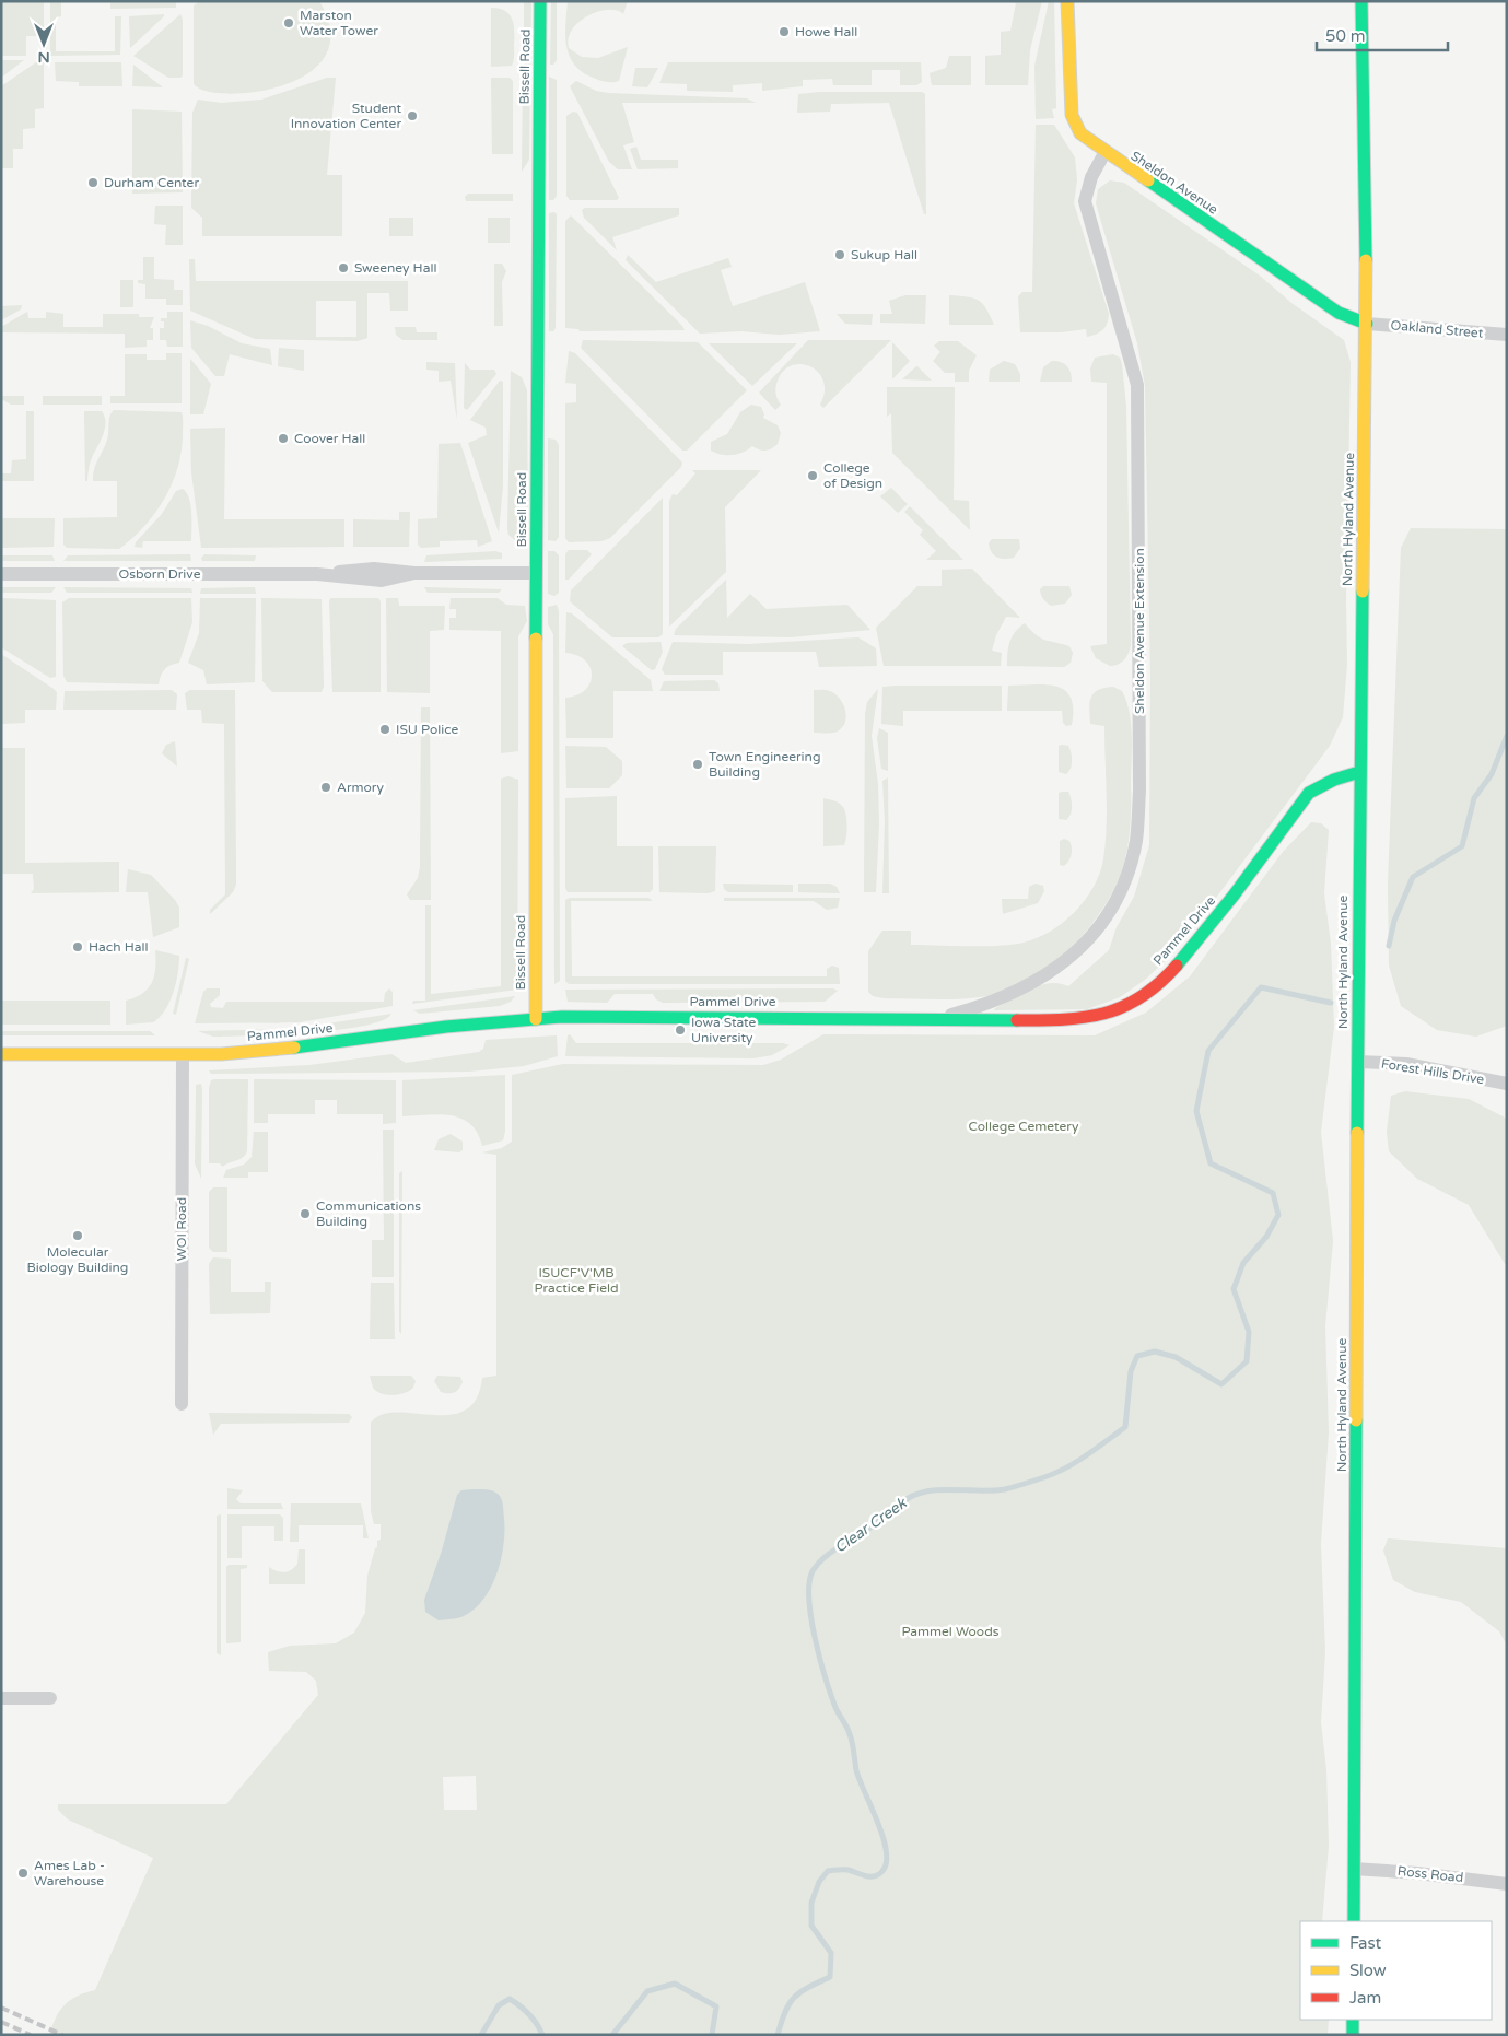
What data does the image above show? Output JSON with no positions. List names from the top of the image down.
{
  "streets": {
    "street": [
      "Bissell Road",
      "Sheldon Avenue",
      "Oakland Street",
      "North Hyland Avenue",
      "Osborn Drive",
      "Sheldon Avenue Extension",
      "Pammel Drive",
      "Forest Hills Drive",
      "WOI Road",
      "Ross Road"
    ]
  },
  "crossings": [
    ["Bissell Road", "Osborn Drive"],
    ["Bissell Road", "Pammel Drive"],
    ["Sheldon Avenue", "Oakland Street"],
    ["Sheldon Avenue", "North Hyland Avenue"],
    ["Sheldon Avenue", "Sheldon Avenue Extension"],
    ["Oakland Street", "North Hyland Avenue"],
    ["North Hyland Avenue", "Pammel Drive"],
    ["North Hyland Avenue", "Forest Hills Drive"],
    ["North Hyland Avenue", "Ross Road"],
    ["Sheldon Avenue Extension", "Pammel Drive"],
    ["Pammel Drive", "WOI Road"]
  ],
  "water": ["Clear Creek"],
  "parks": ["College Cemetery", "ISUCF'V'MB Practice Field", "Pammel Woods"],
  "places": [
    "Marston Water Tower",
    "Howe Hall",
    "Student Innovation Center",
    "Durham Center",
    "Sukup Hall",
    "Sweeney Hall",
    "Coover Hall",
    "College of Design",
    "ISU Police",
    "Town Engineering Building",
    "Armory",
    "Hach Hall",
    "Iowa State University",
    "Communications Building",
    "Molecular Biology Building",
    "Ames Lab - Warehouse"
  ],
  "legend": ["Fast", "Slow", "Jam"],
  "scale_bar": "50 m",
  "north": "bottom"
}
